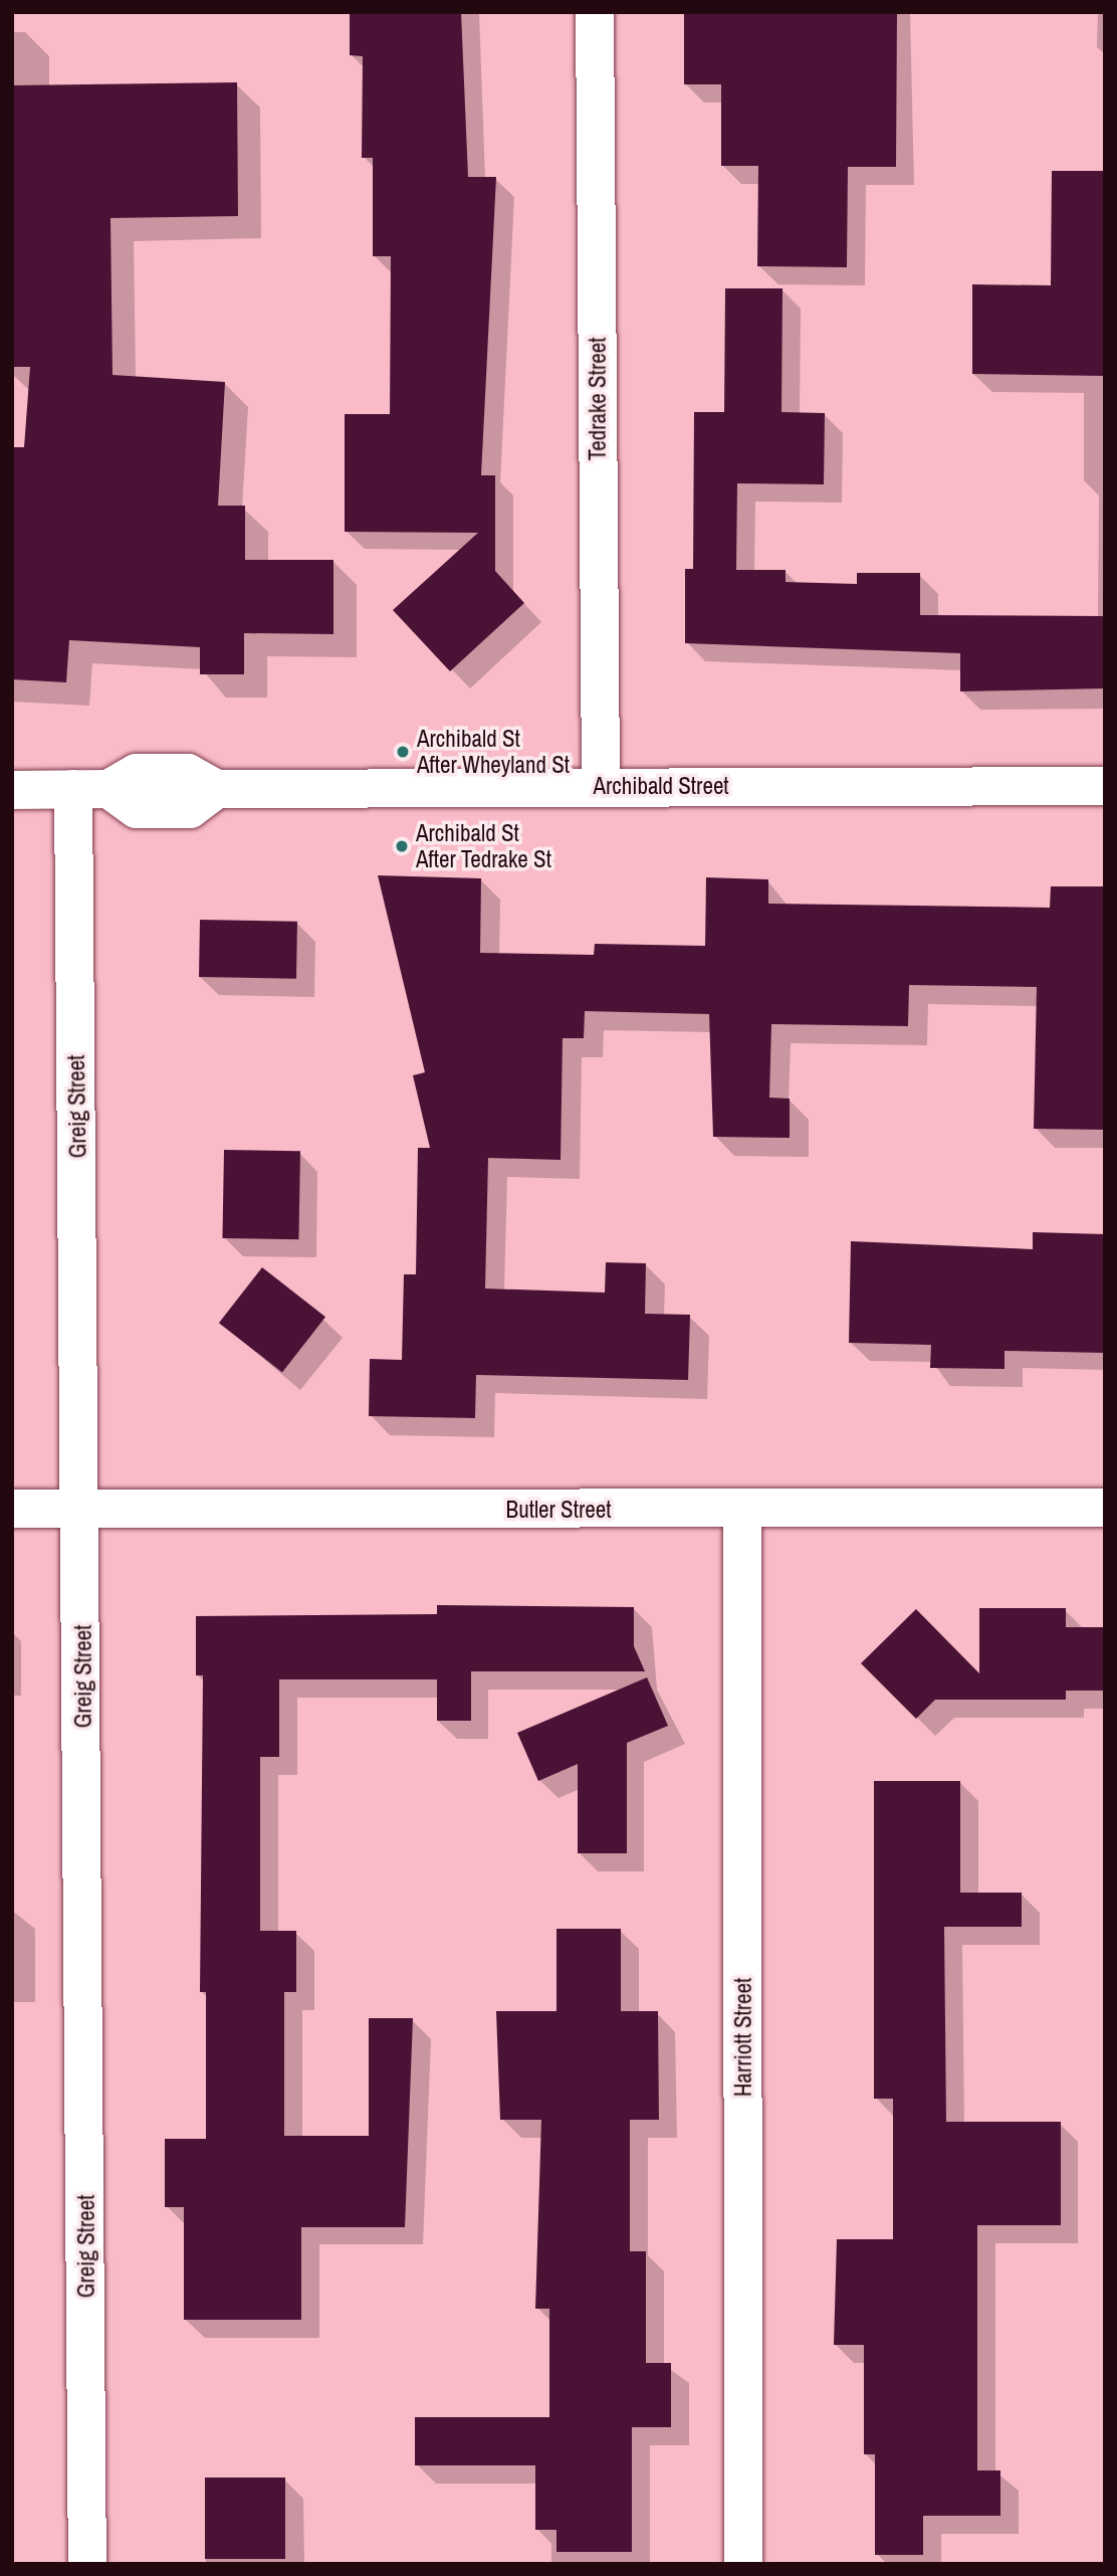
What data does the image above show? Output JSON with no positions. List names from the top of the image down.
{
  "streets": {
    "street": [
      "Tedrake Street",
      "Archibald Street",
      "Greig Street",
      "Butler Street",
      "Harriott Street"
    ]
  },
  "crossings": [
    ["Tedrake Street", "Archibald Street"],
    ["Archibald Street", "Greig Street"],
    ["Greig Street", "Butler Street"],
    ["Butler Street", "Harriott Street"]
  ],
  "places": ["Archibald St After Wheyland St", "Archibald St After Tedrake St"]
}
